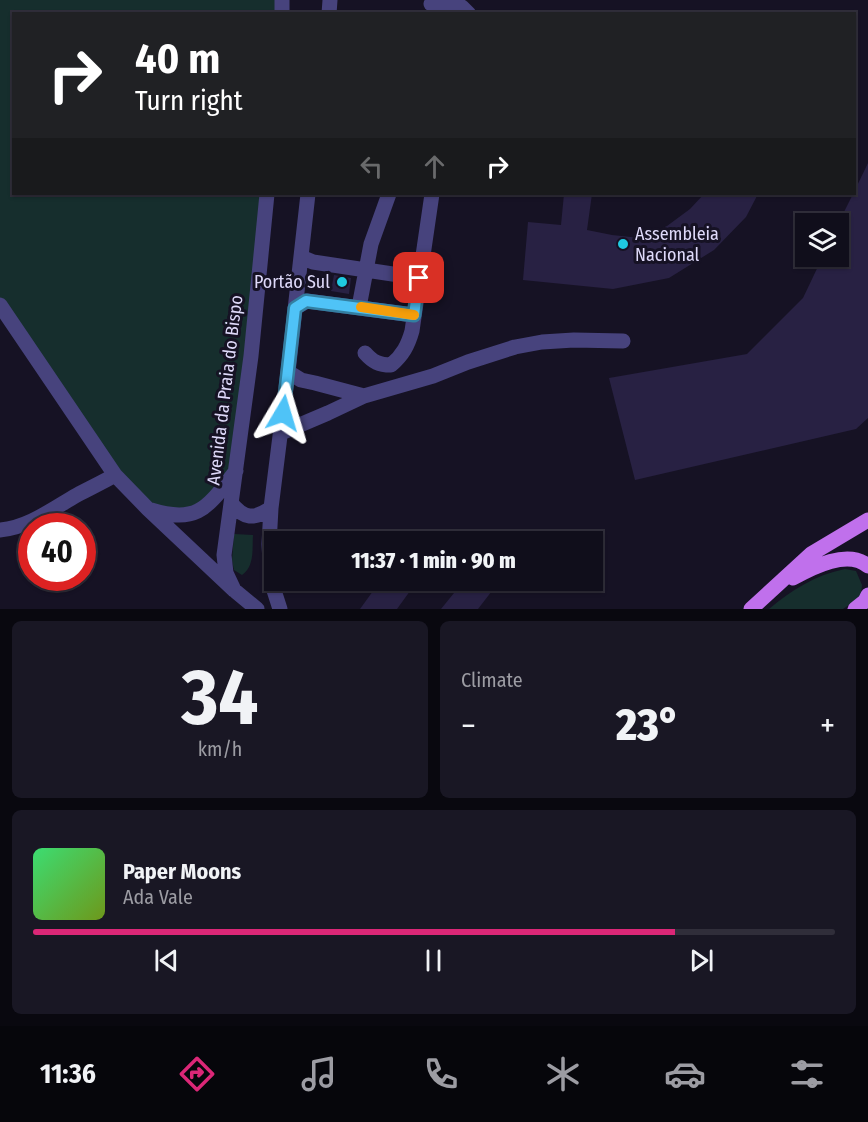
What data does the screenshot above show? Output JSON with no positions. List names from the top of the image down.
{
  "streets": {
    "street": ["Avenida da Praia do Bispo"]
  },
  "places": ["Assembleia Nacional", "Portão Sul"],
  "page": {
    "turn": ["40 m", "Turn right"],
    "limit": "40",
    "trip": "11:37 · 1 min · 90 m",
    "tile": [
      ["34", "km/h"],
      "Climate"
    ],
    "heat": ["−", "23°", "+"],
    "song": ["Paper Moons", "Ada Vale"],
    "tabs": "11:36"
  }
}
